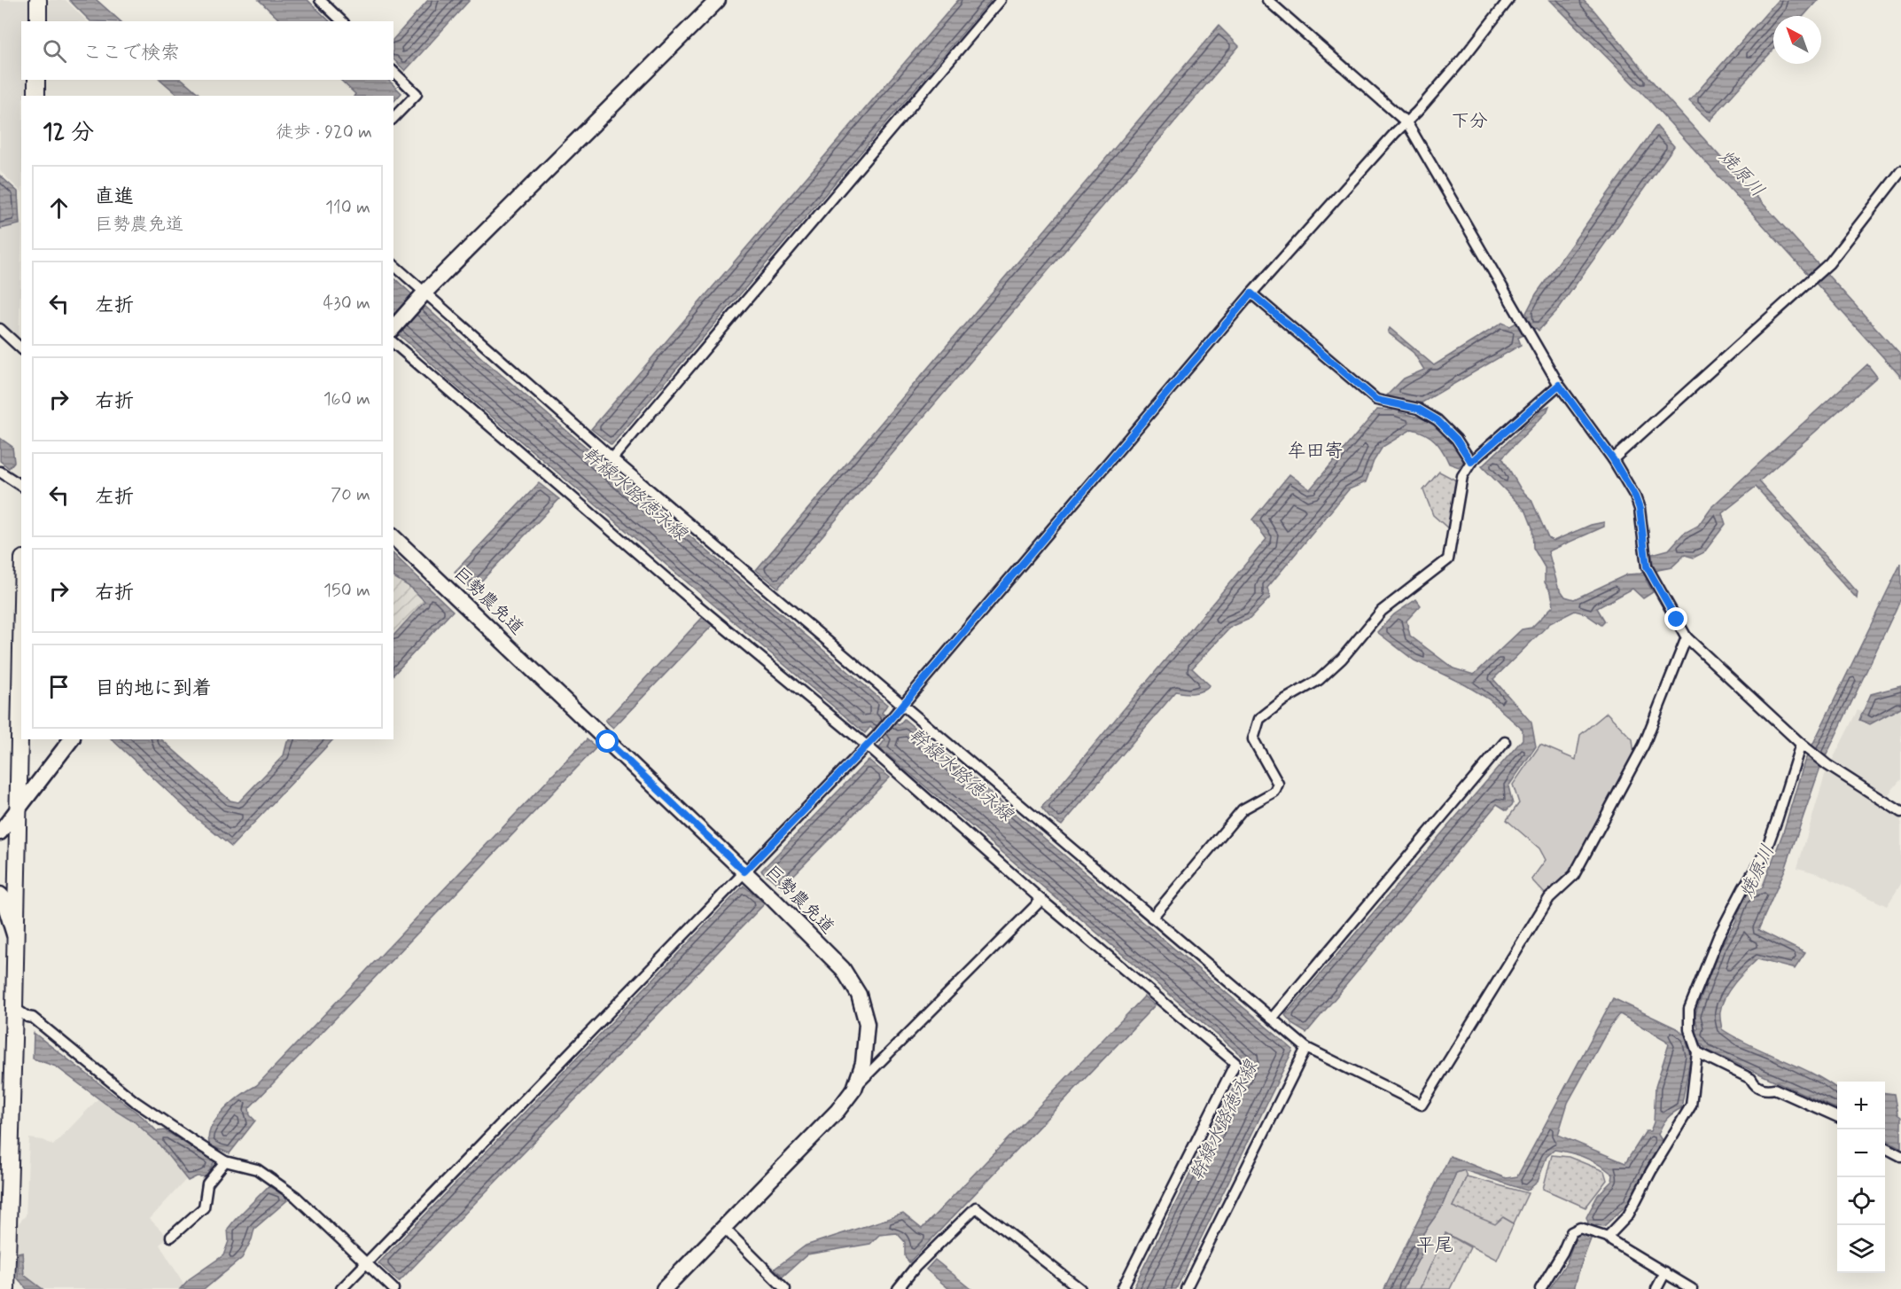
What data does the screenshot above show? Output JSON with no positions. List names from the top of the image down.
{
  "streets": {
    "street": ["巨勢農免道"]
  },
  "districts": ["下分", "牟田寄", "平尾"],
  "water": ["焼原川", "幹線水路徳永線"],
  "north": "top left",
  "page": {
    "search": "ここで検索",
    "heading": ["12 分", "徒歩 · 920 m"],
    "list": [
      ["直進", "巨勢農免道", "110 m"],
      ["左折", "430 m"],
      ["右折", "160 m"],
      ["左折", "70 m"],
      ["右折", "150 m"],
      "目的地に到着"
    ],
    "map_buttons": ["+", "−"]
  }
}
